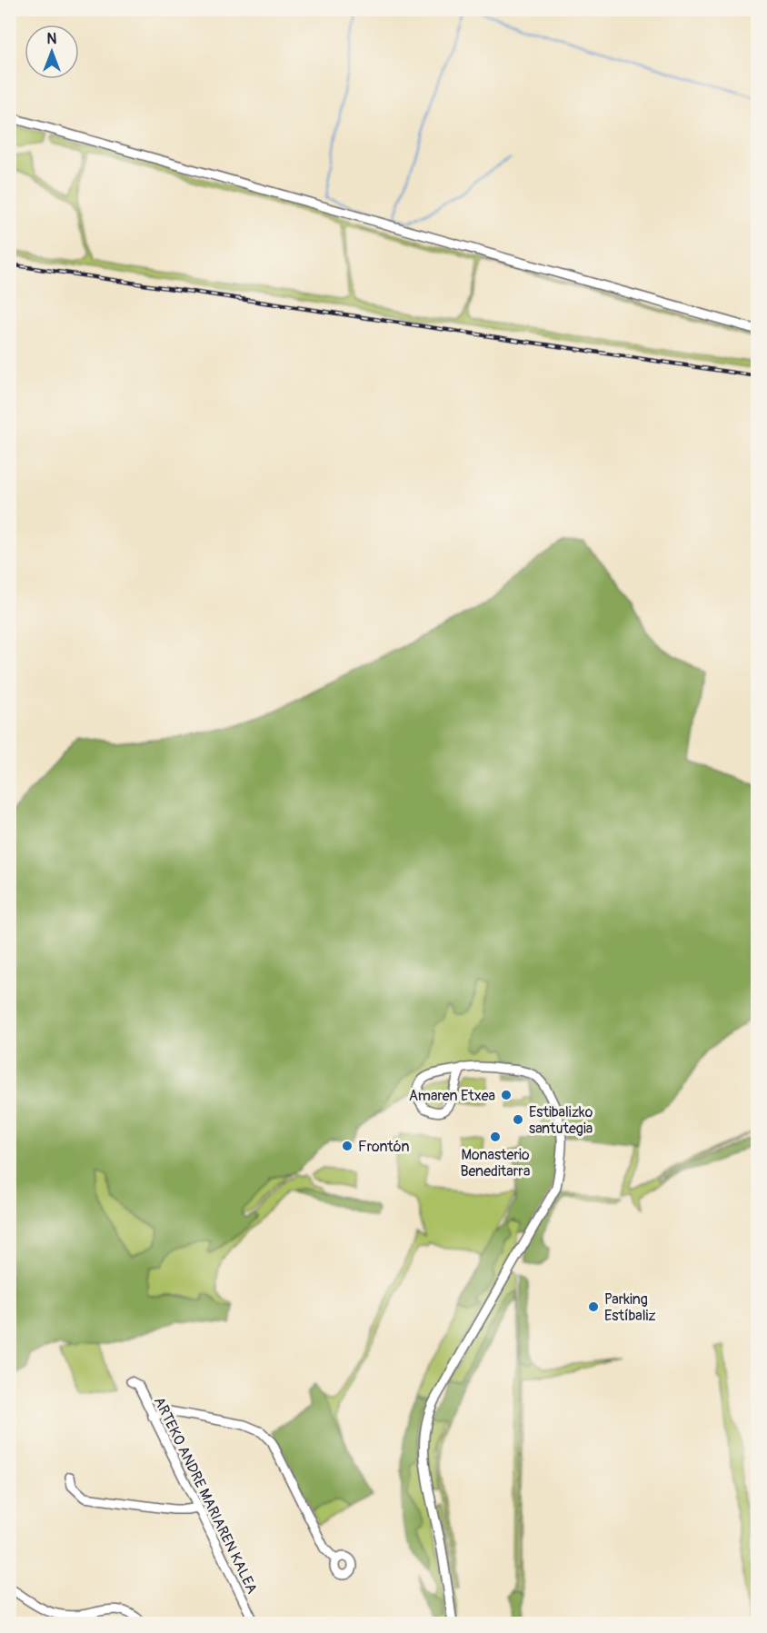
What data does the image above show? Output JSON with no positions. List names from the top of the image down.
{
  "streets": {
    "street": ["ARTEKO ANDRE MARIAREN KALEA"]
  },
  "places": [
    "Amaren Etxea",
    "Estibalizko santutegia",
    "Monasterio Beneditarra",
    "Frontón",
    "Parking Estíbaliz"
  ],
  "north": "top"
}
